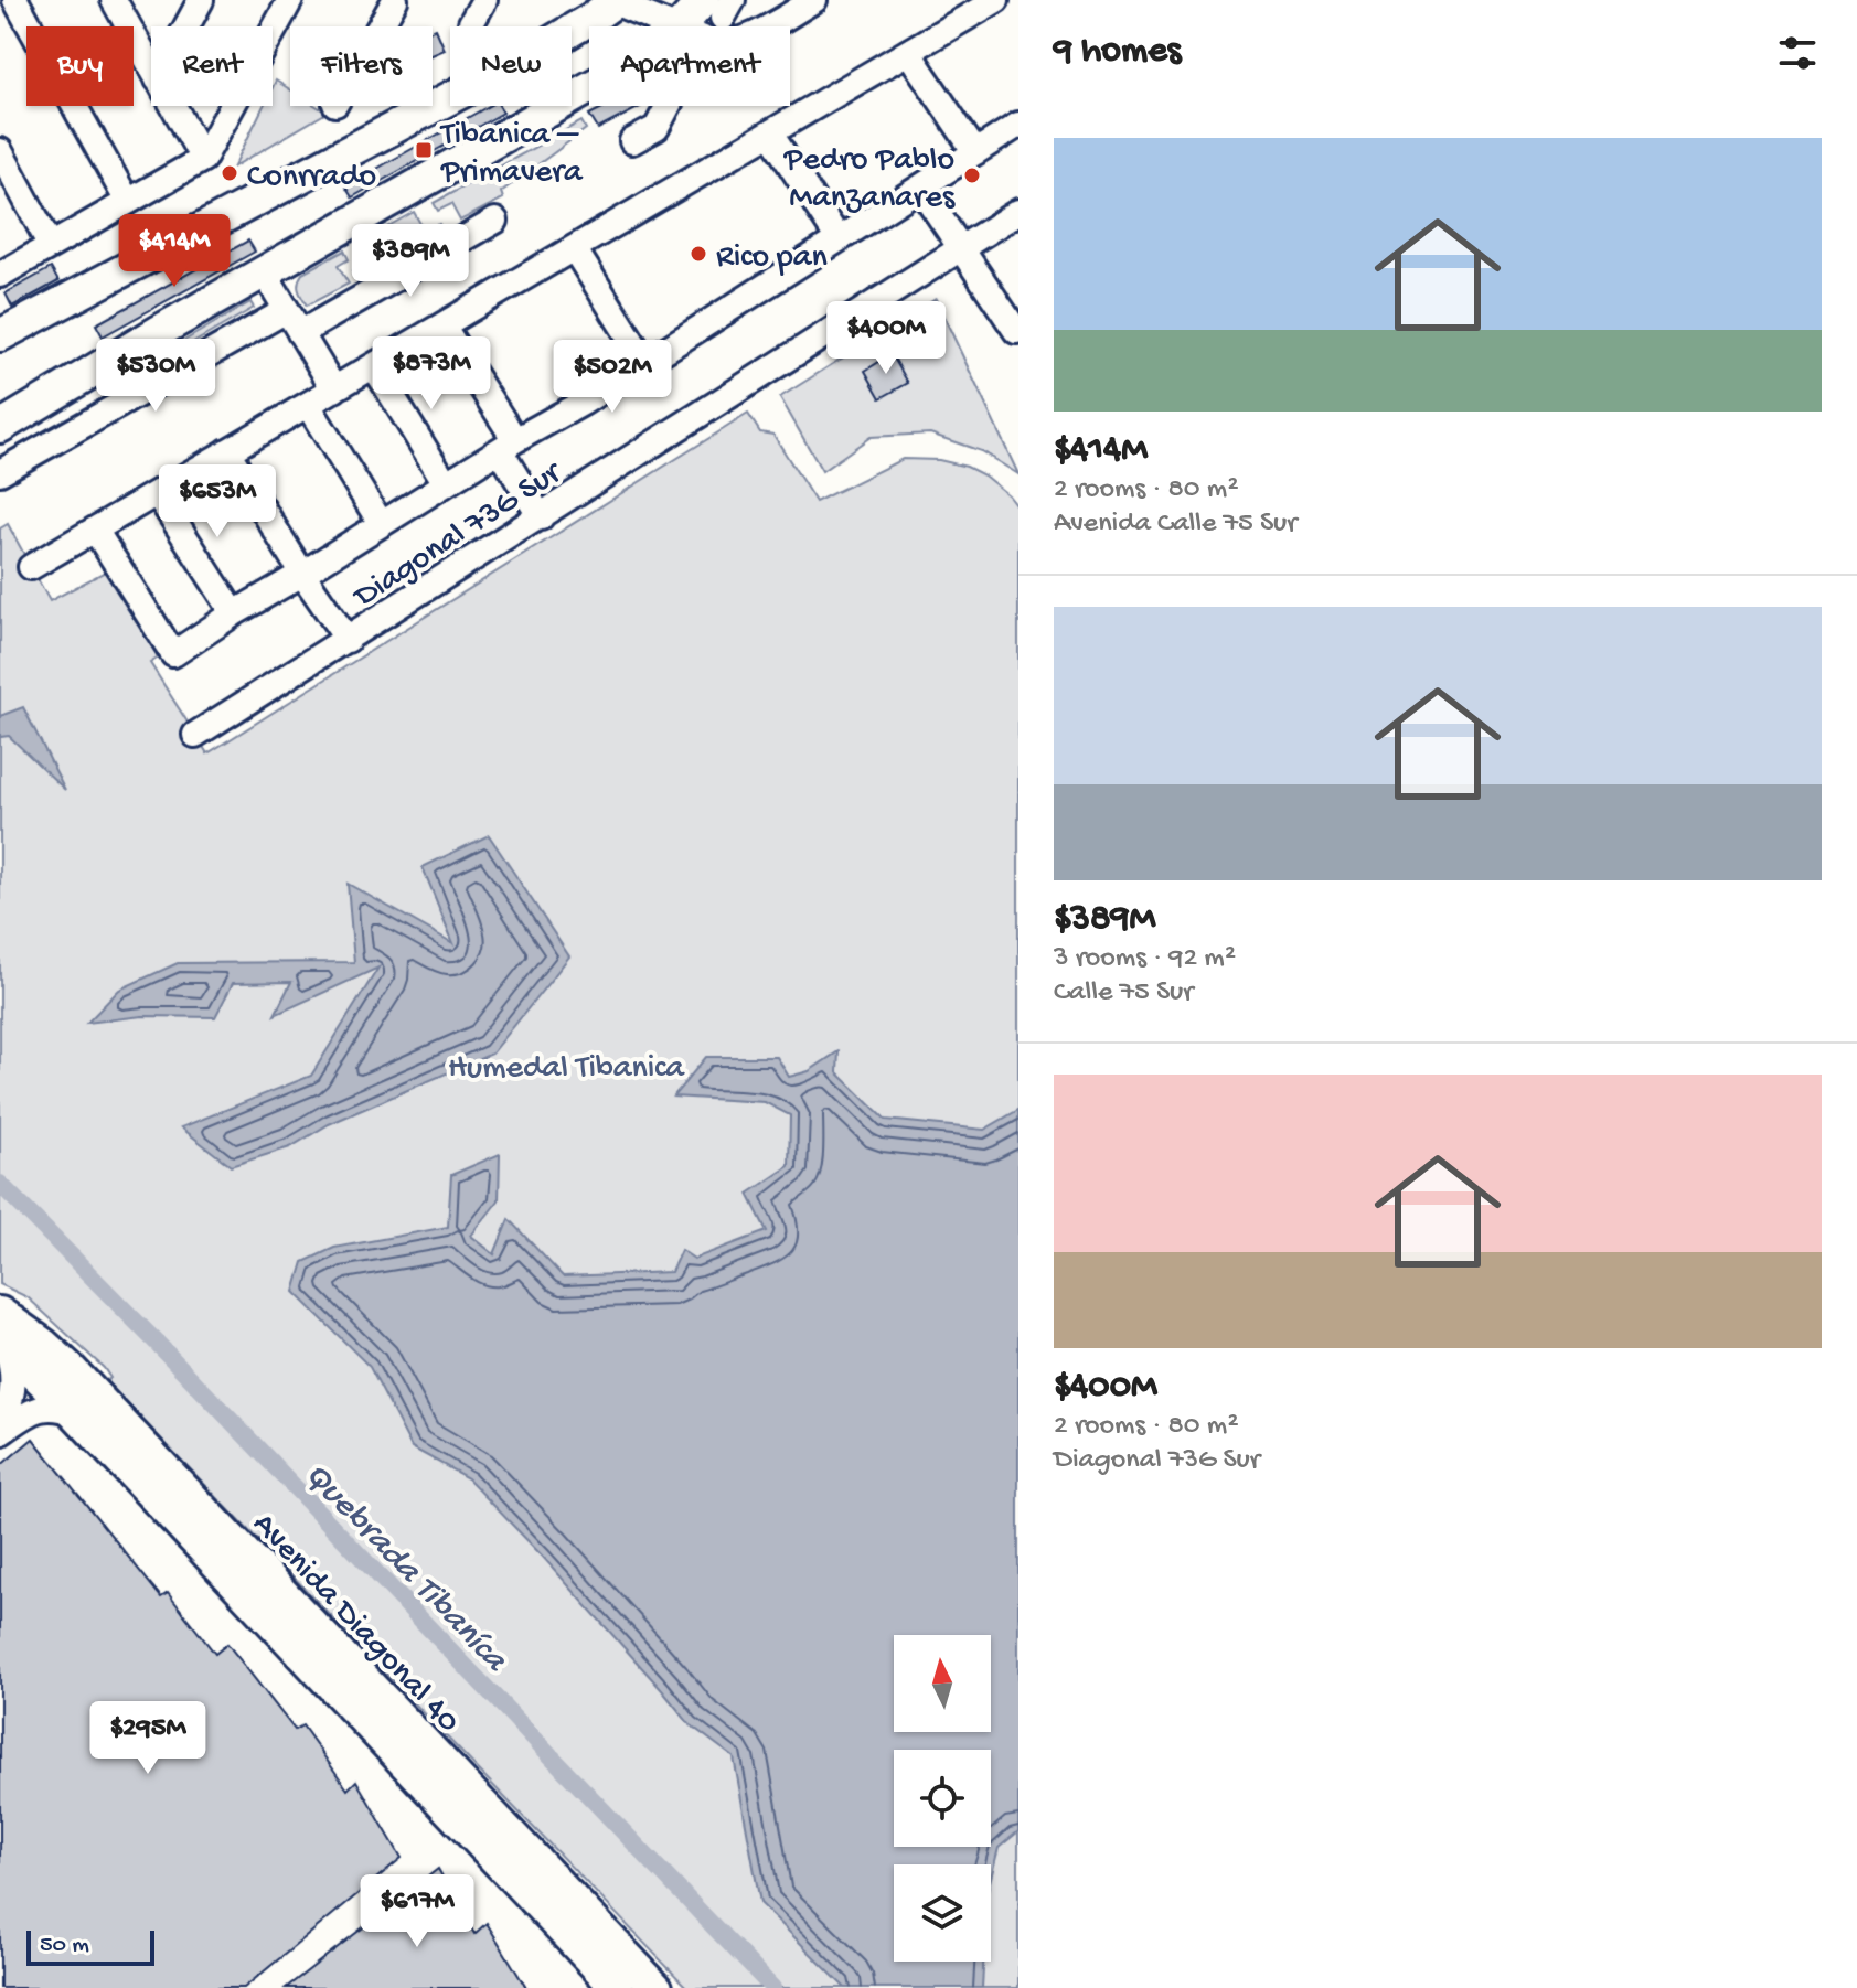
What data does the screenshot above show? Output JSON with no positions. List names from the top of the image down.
{
  "streets": {
    "main road": ["Avenida Diagonal 40"],
    "street": ["Diagonal 73G Sur"]
  },
  "water": ["Quebrada Tibaníca"],
  "parks": ["Humedal Tibanica"],
  "places": {
    "transit": ["Tibanica – Primavera"],
    "other": ["Conrrado", "Pedro Pablo Manzanares", "Rico pan"]
  },
  "scale_bar": "50 m",
  "north": "top",
  "page": {
    "heading": "9 homes",
    "chip": [
      "Buy",
      "Rent",
      "Filters",
      "New",
      "Apartment"
    ],
    "list": [
      {
        "name": "$414M",
        "note": "2 rooms · 80 m² · Avenida Calle 75 Sur"
      },
      {
        "name": "$389M",
        "note": "3 rooms · 92 m² · Calle 75 Sur"
      },
      {
        "name": "$400M",
        "note": "2 rooms · 80 m² · Diagonal 73G Sur"
      }
    ],
    "price": [
      "$414M",
      "$389M",
      "$400M",
      "$873M",
      "$530M",
      "$502M",
      "$653M",
      "$295M",
      "$617M"
    ],
    "scale": "50 m"
  }
}
